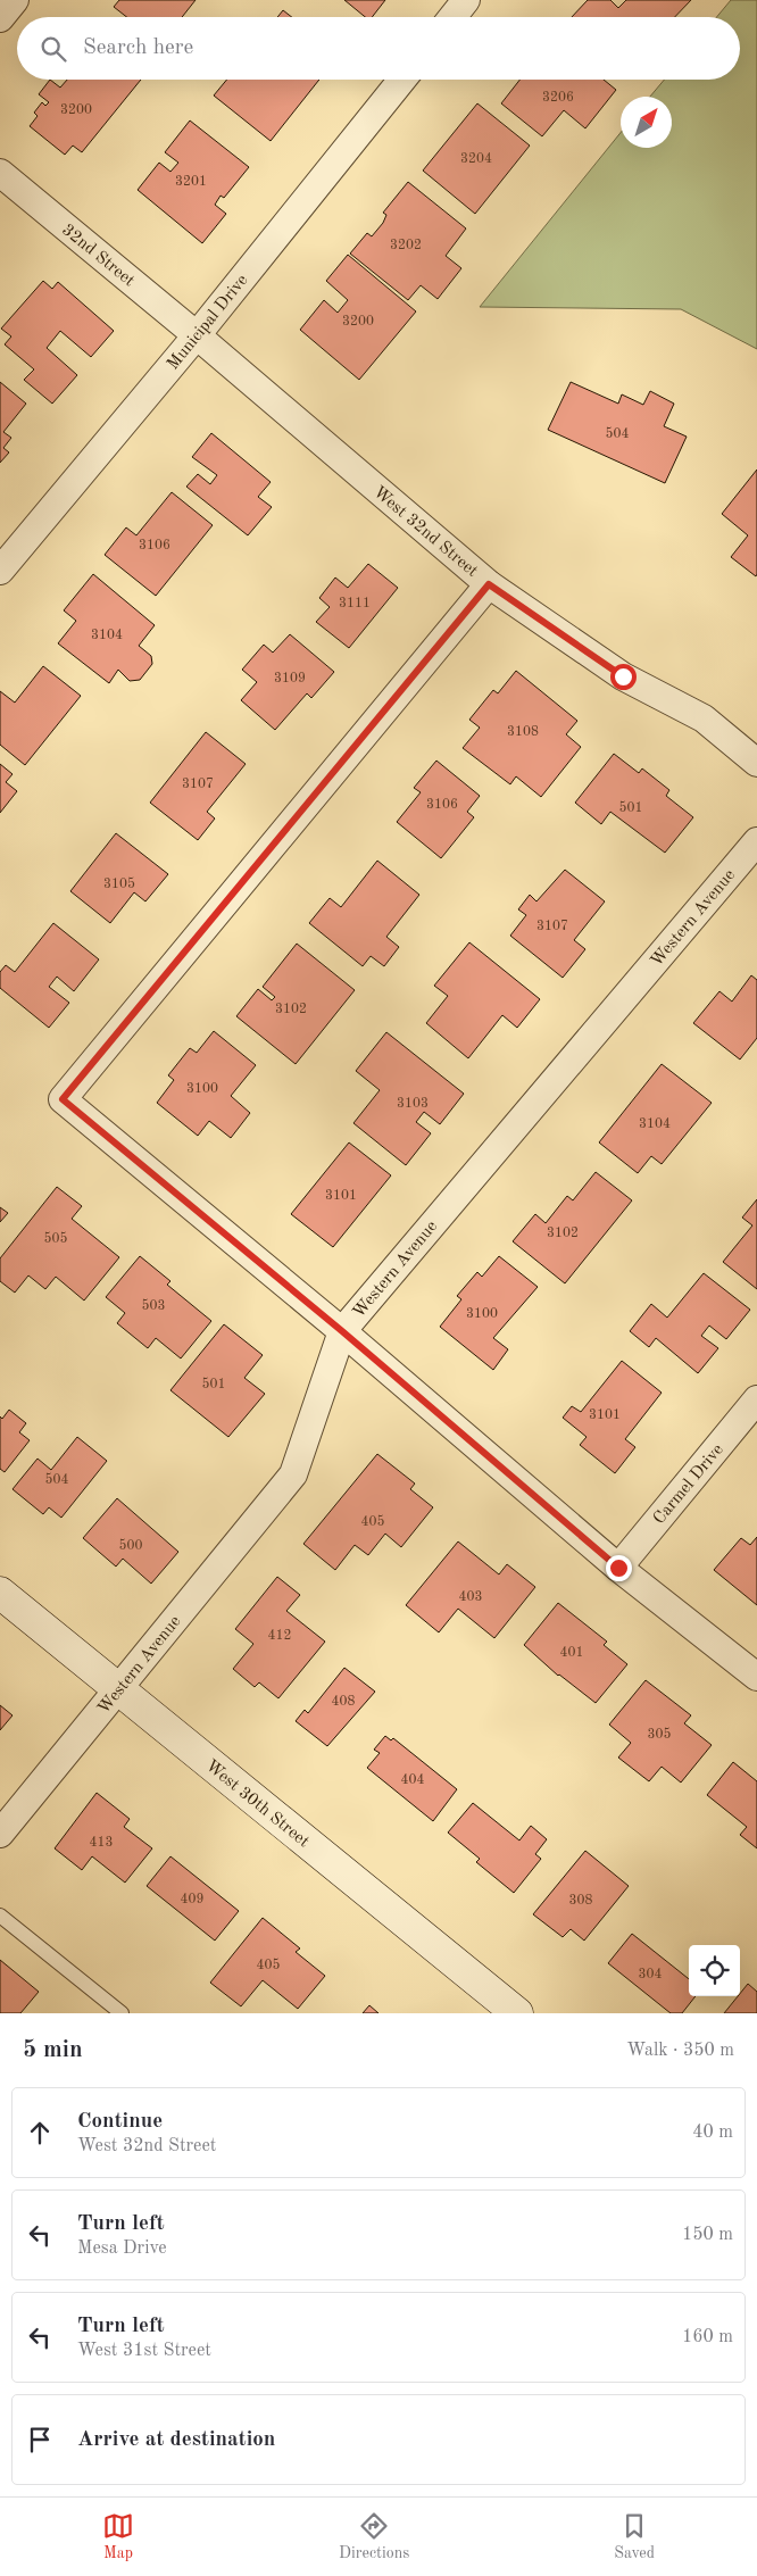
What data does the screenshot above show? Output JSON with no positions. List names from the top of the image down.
{
  "streets": {
    "main road": ["West 30th Street"],
    "street": [
      "32nd Street",
      "Municipal Drive",
      "West 32nd Street",
      "Western Avenue",
      "Carmel Drive"
    ]
  },
  "crossings": [
    ["32nd Street", "Municipal Drive"],
    ["32nd Street", "West 32nd Street"],
    ["Municipal Drive", "West 32nd Street"],
    ["Western Avenue", "West 30th Street"]
  ],
  "house_numbers": [
    "3206",
    "3200",
    "3204",
    "3201",
    "3202",
    "3200",
    "504",
    "3106",
    "3111",
    "3104",
    "3109",
    "3108",
    "3107",
    "3106",
    "501",
    "3105",
    "3107",
    "3102",
    "3100",
    "3103",
    "3104",
    "3101",
    "3102",
    "505",
    "503",
    "3100",
    "501",
    "3101",
    "504",
    "405",
    "500",
    "403",
    "412",
    "401",
    "408",
    "305",
    "404",
    "413",
    "409",
    "308",
    "405",
    "304"
  ],
  "north": "top right",
  "page": {
    "search": "Search here",
    "heading": ["5 min", "Walk · 350 m"],
    "list": [
      ["Continue", "West 32nd Street", "40 m"],
      ["Turn left", "Mesa Drive", "150 m"],
      ["Turn left", "West 31st Street", "160 m"],
      "Arrive at destination"
    ],
    "nav": ["Map", "Directions", "Saved"]
  }
}
